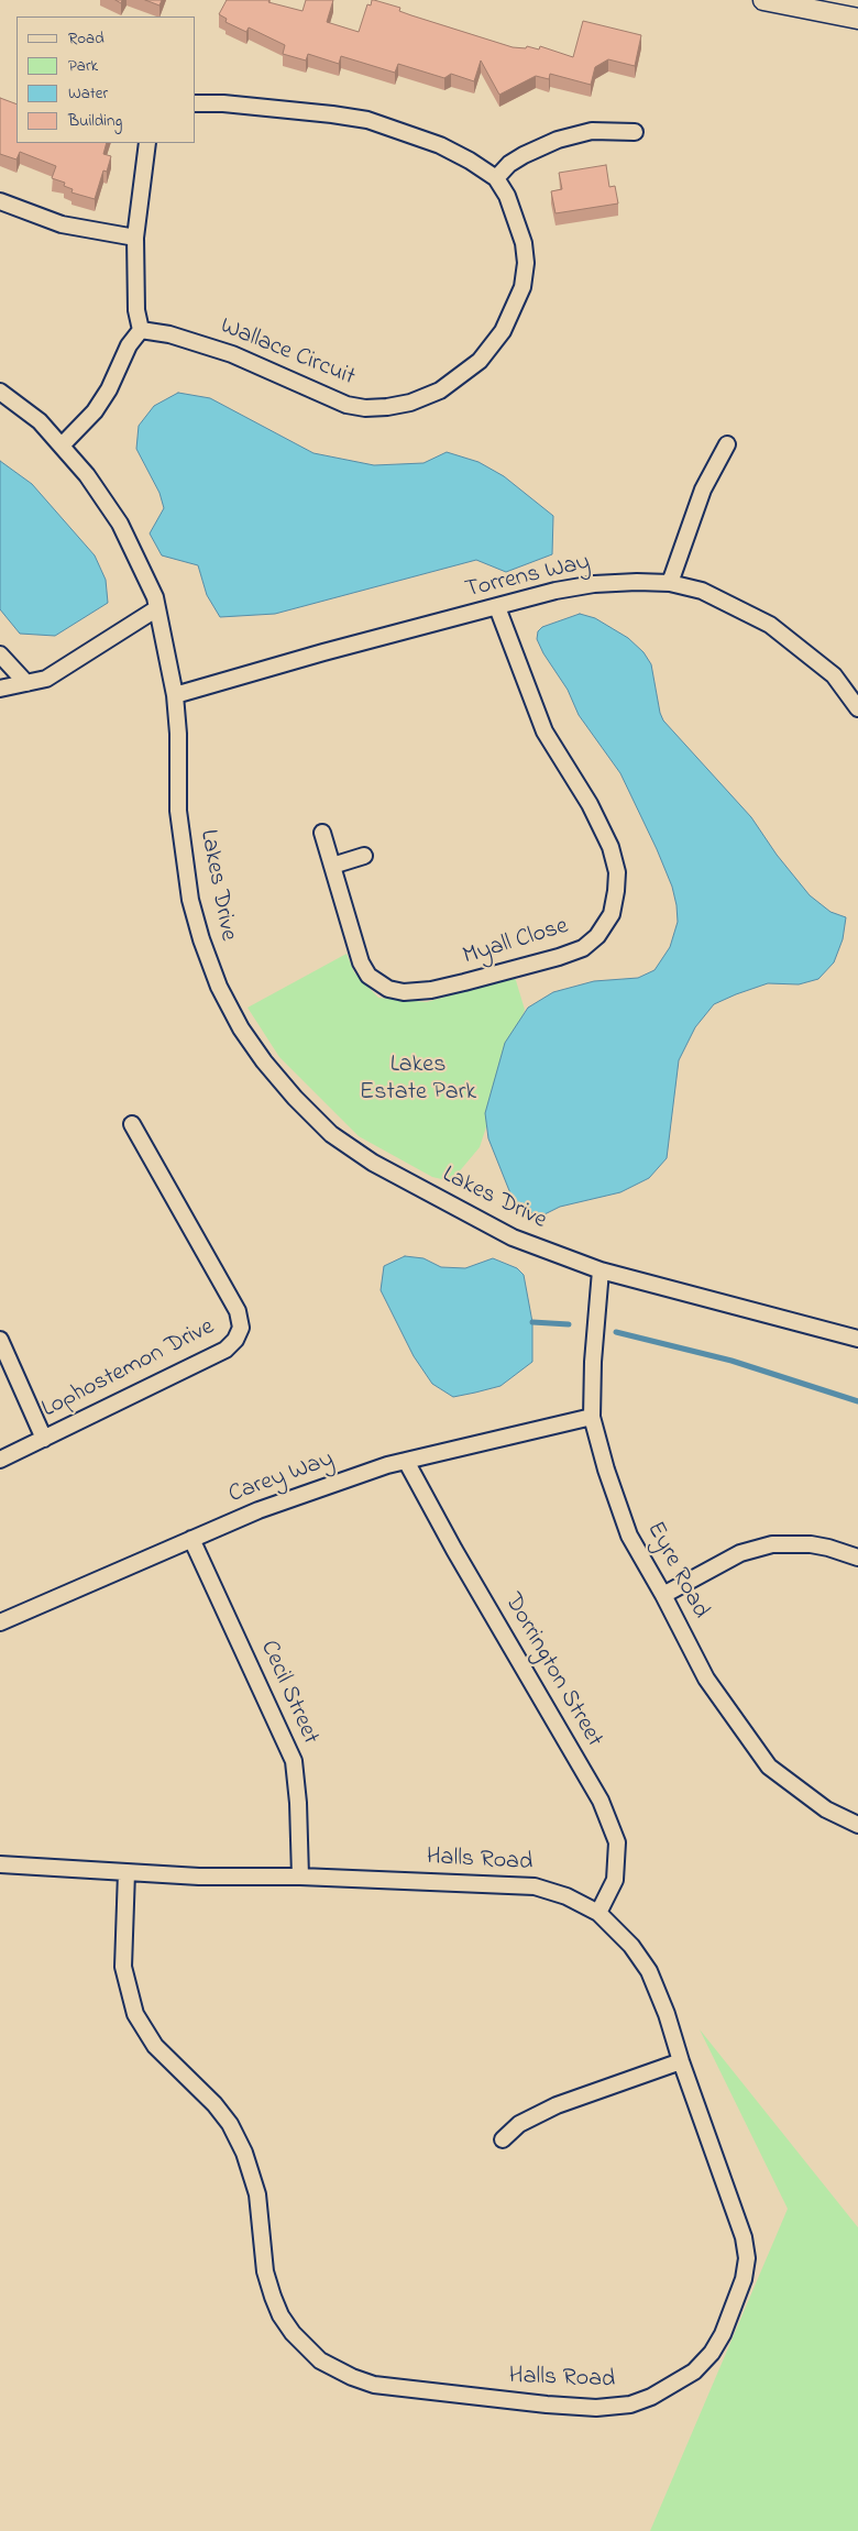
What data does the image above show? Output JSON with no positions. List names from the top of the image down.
{
  "streets": {
    "street": [
      "Wallace Circuit",
      "Torrens Way",
      "Lakes Drive",
      "Myall Close",
      "Lophostemon Drive",
      "Carey Way",
      "Eyre Road",
      "Dorrington Street",
      "Cecil Street",
      "Halls Road"
    ]
  },
  "crossings": [
    ["Torrens Way", "Lakes Drive"],
    ["Torrens Way", "Myall Close"],
    ["Lakes Drive", "Eyre Road"],
    ["Carey Way", "Eyre Road"],
    ["Carey Way", "Dorrington Street"],
    ["Carey Way", "Cecil Street"],
    ["Dorrington Street", "Halls Road"],
    ["Cecil Street", "Halls Road"]
  ],
  "parks": ["Lakes Estate Park"],
  "legend": [
    "Road",
    "Park",
    "Water",
    "Building"
  ]
}
